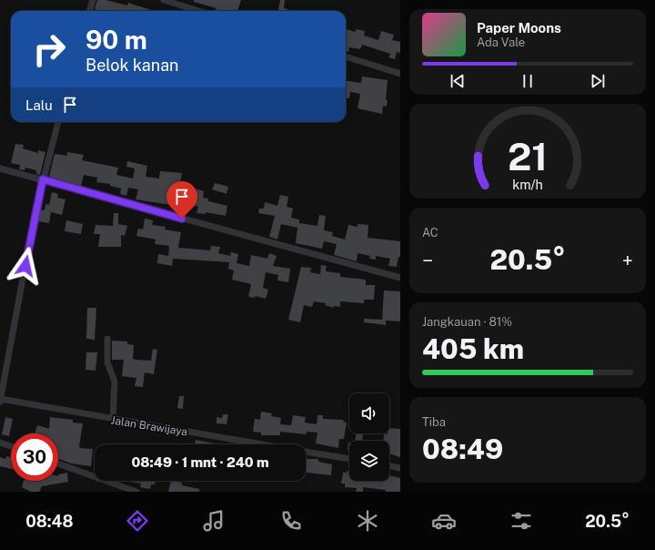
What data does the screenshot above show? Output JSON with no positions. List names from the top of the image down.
{
  "streets": {
    "street": ["Jalan Brawijaya"]
  },
  "page": {
    "turn": ["90 m", "Belok kanan"],
    "song": ["Paper Moons", "Ada Vale"],
    "then": "Lalu",
    "tile": [
      "AC",
      ["Jangkauan · 81%", "405 km"],
      ["Tiba", "08:49"]
    ],
    "heat": ["−", "20.5°", "+"],
    "limit": "30",
    "trip": "08:49 · 1 mnt · 240 m",
    "tabs": ["08:48", "20.5°"],
    "gauge": ["21", "km/h"]
  }
}
